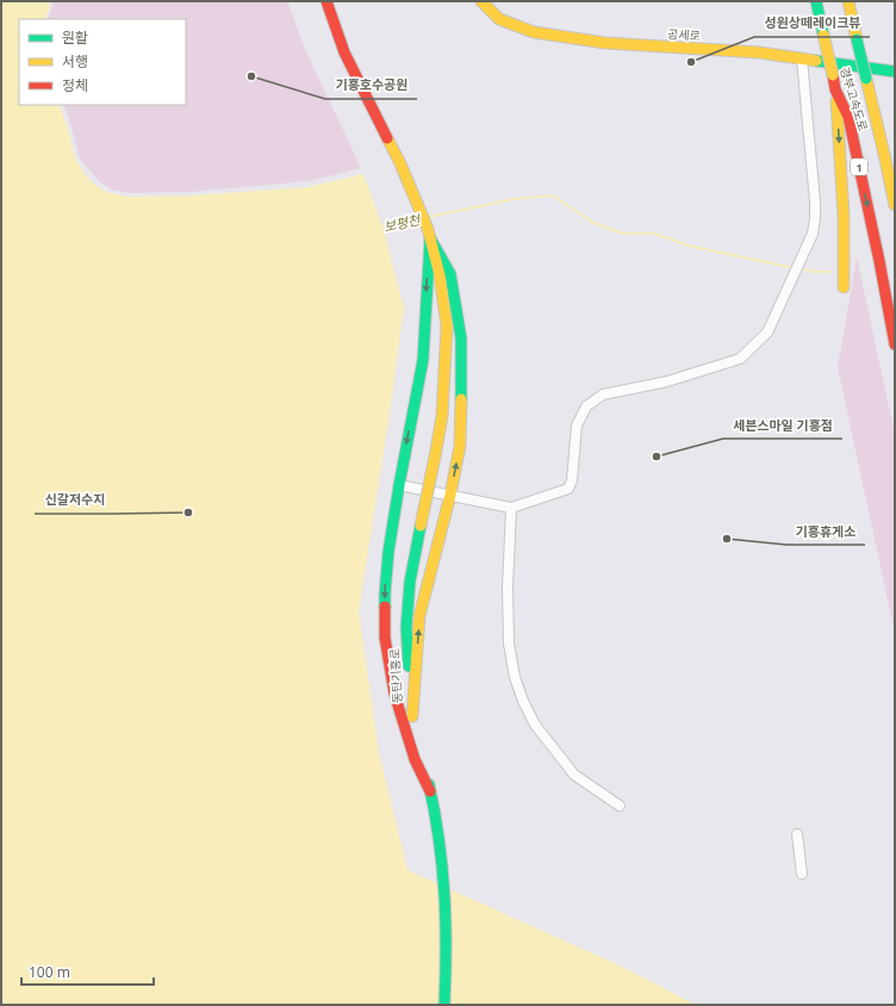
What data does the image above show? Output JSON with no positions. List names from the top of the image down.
{
  "streets": {
    "main road": [
      "공세로",
      "경부고속도로",
      "1",
      "동탄기흥로"
    ]
  },
  "water": ["보평천"],
  "places": [
    "성원상떼레이크뷰",
    "기흥호수공원",
    "세븐스마일 기흥점",
    "신갈저수지",
    "기흥휴게소"
  ],
  "legend": ["원활", "서행", "정체"],
  "scale_bar": "100 m"
}
